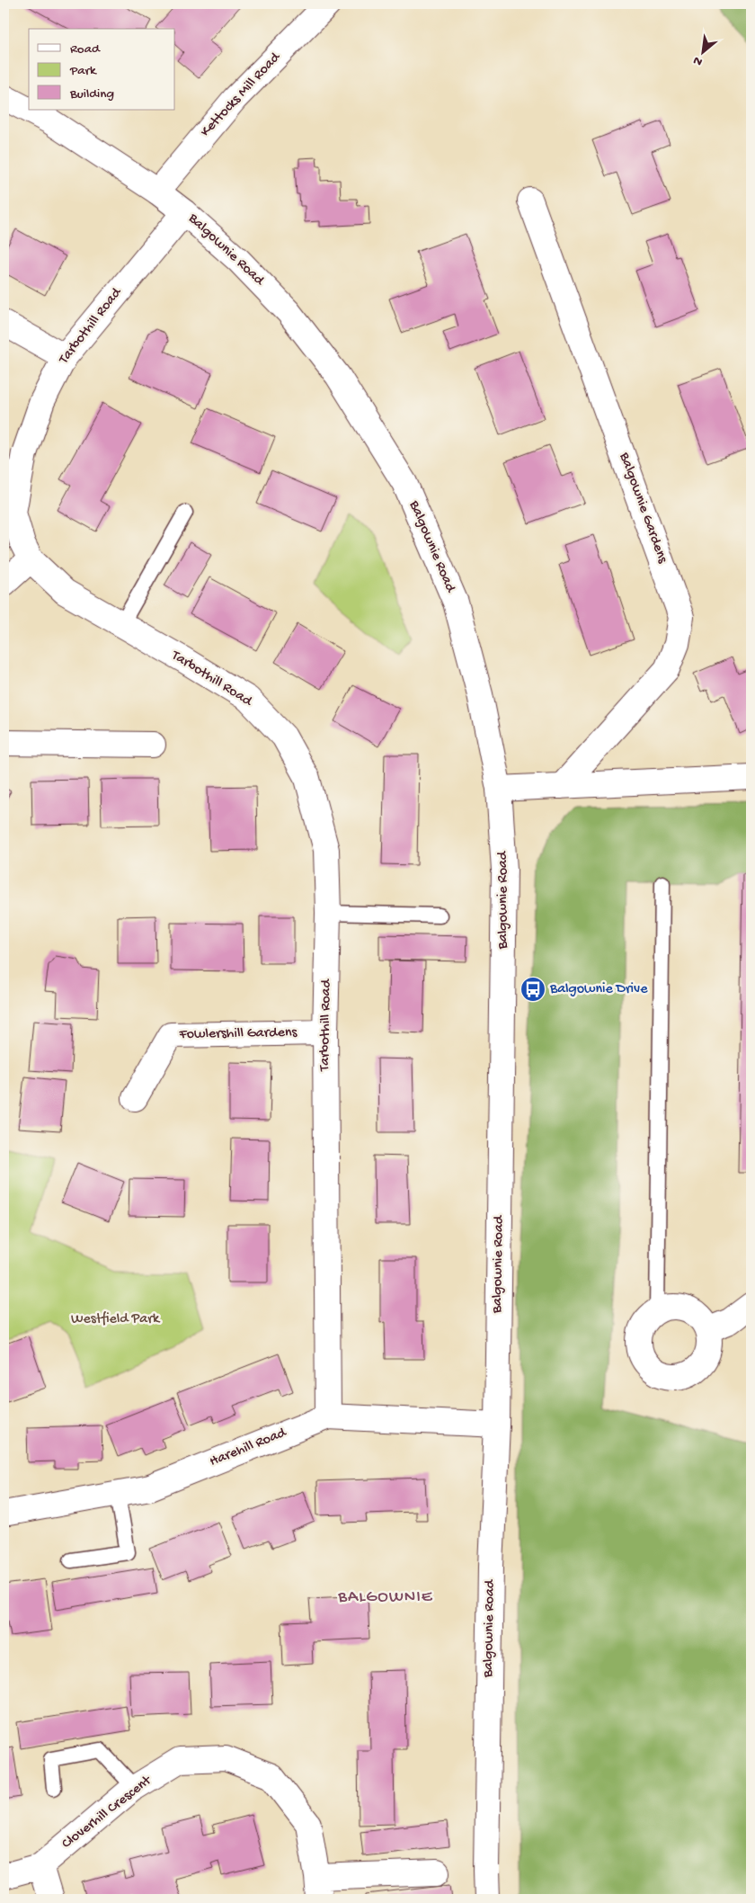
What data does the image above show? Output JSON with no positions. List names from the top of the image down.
{
  "streets": {
    "street": [
      "Kettocks Mill Road",
      "Balgownie Road",
      "Tarbothill Road",
      "Balgownie Gardens",
      "Fowlershill Gardens",
      "Harehill Road",
      "Cloverhill Crescent"
    ]
  },
  "crossings": [
    ["Kettocks Mill Road", "Balgownie Road"],
    ["Balgownie Road", "Tarbothill Road"],
    ["Balgownie Road", "Harehill Road"],
    ["Tarbothill Road", "Fowlershill Gardens"],
    ["Tarbothill Road", "Harehill Road"]
  ],
  "districts": ["BALGOWNIE"],
  "parks": ["Westfield Park"],
  "places": {
    "bus stop": ["Balgownie Drive"]
  },
  "legend": ["Road", "Park", "Building"],
  "north": "bottom left"
}
